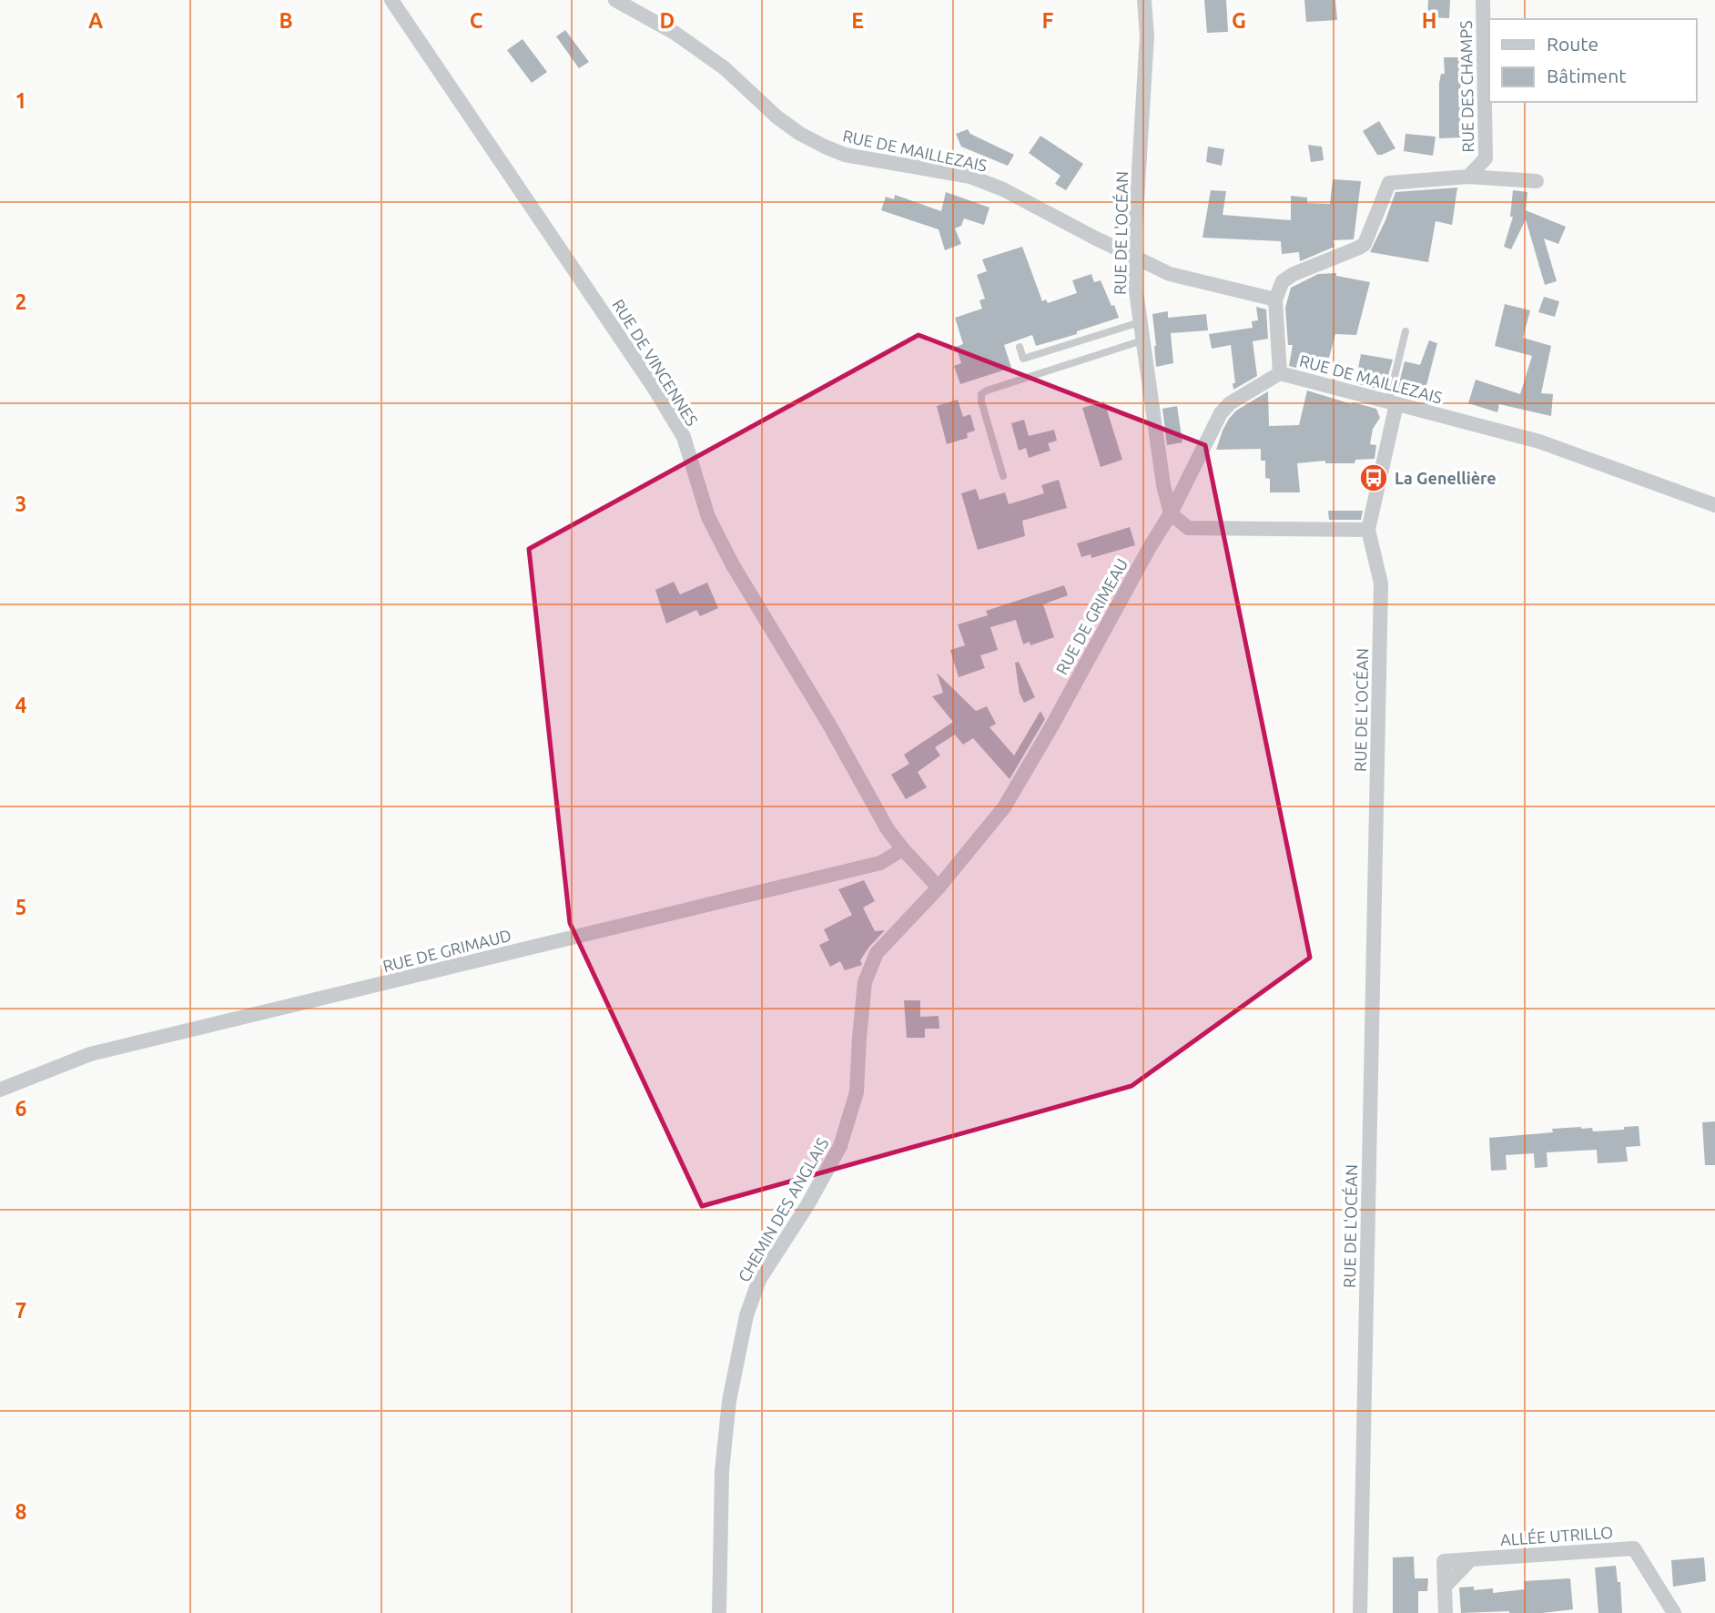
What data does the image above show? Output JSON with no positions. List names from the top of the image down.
{
  "streets": {
    "street": [
      "RUE DES CHAMPS",
      "RUE DE MAILLEZAIS",
      "RUE DE L'OCÉAN",
      "RUE DE VINCENNES",
      "RUE DE GRIMEAU",
      "RUE DE GRIMAUD",
      "CHEMIN DES ANGLAIS",
      "ALLÉE UTRILLO"
    ]
  },
  "crossings": [
    ["RUE DE MAILLEZAIS", "RUE DE L'OCÉAN"],
    ["RUE DE MAILLEZAIS", "RUE DE GRIMEAU"],
    ["RUE DE L'OCÉAN", "RUE DE GRIMEAU"],
    ["RUE DE VINCENNES", "RUE DE GRIMEAU"],
    ["RUE DE VINCENNES", "RUE DE GRIMAUD"],
    ["RUE DE VINCENNES", "CHEMIN DES ANGLAIS"],
    ["RUE DE GRIMEAU", "CHEMIN DES ANGLAIS"]
  ],
  "places": {
    "bus stop": ["La Genellière"]
  },
  "legend": ["Route", "Bâtiment"],
  "grid": {
    "columns": [
      "A",
      "B",
      "C",
      "D",
      "E",
      "F",
      "G",
      "H"
    ],
    "rows": [
      "1",
      "2",
      "3",
      "4",
      "5",
      "6",
      "7",
      "8"
    ]
  }
}
